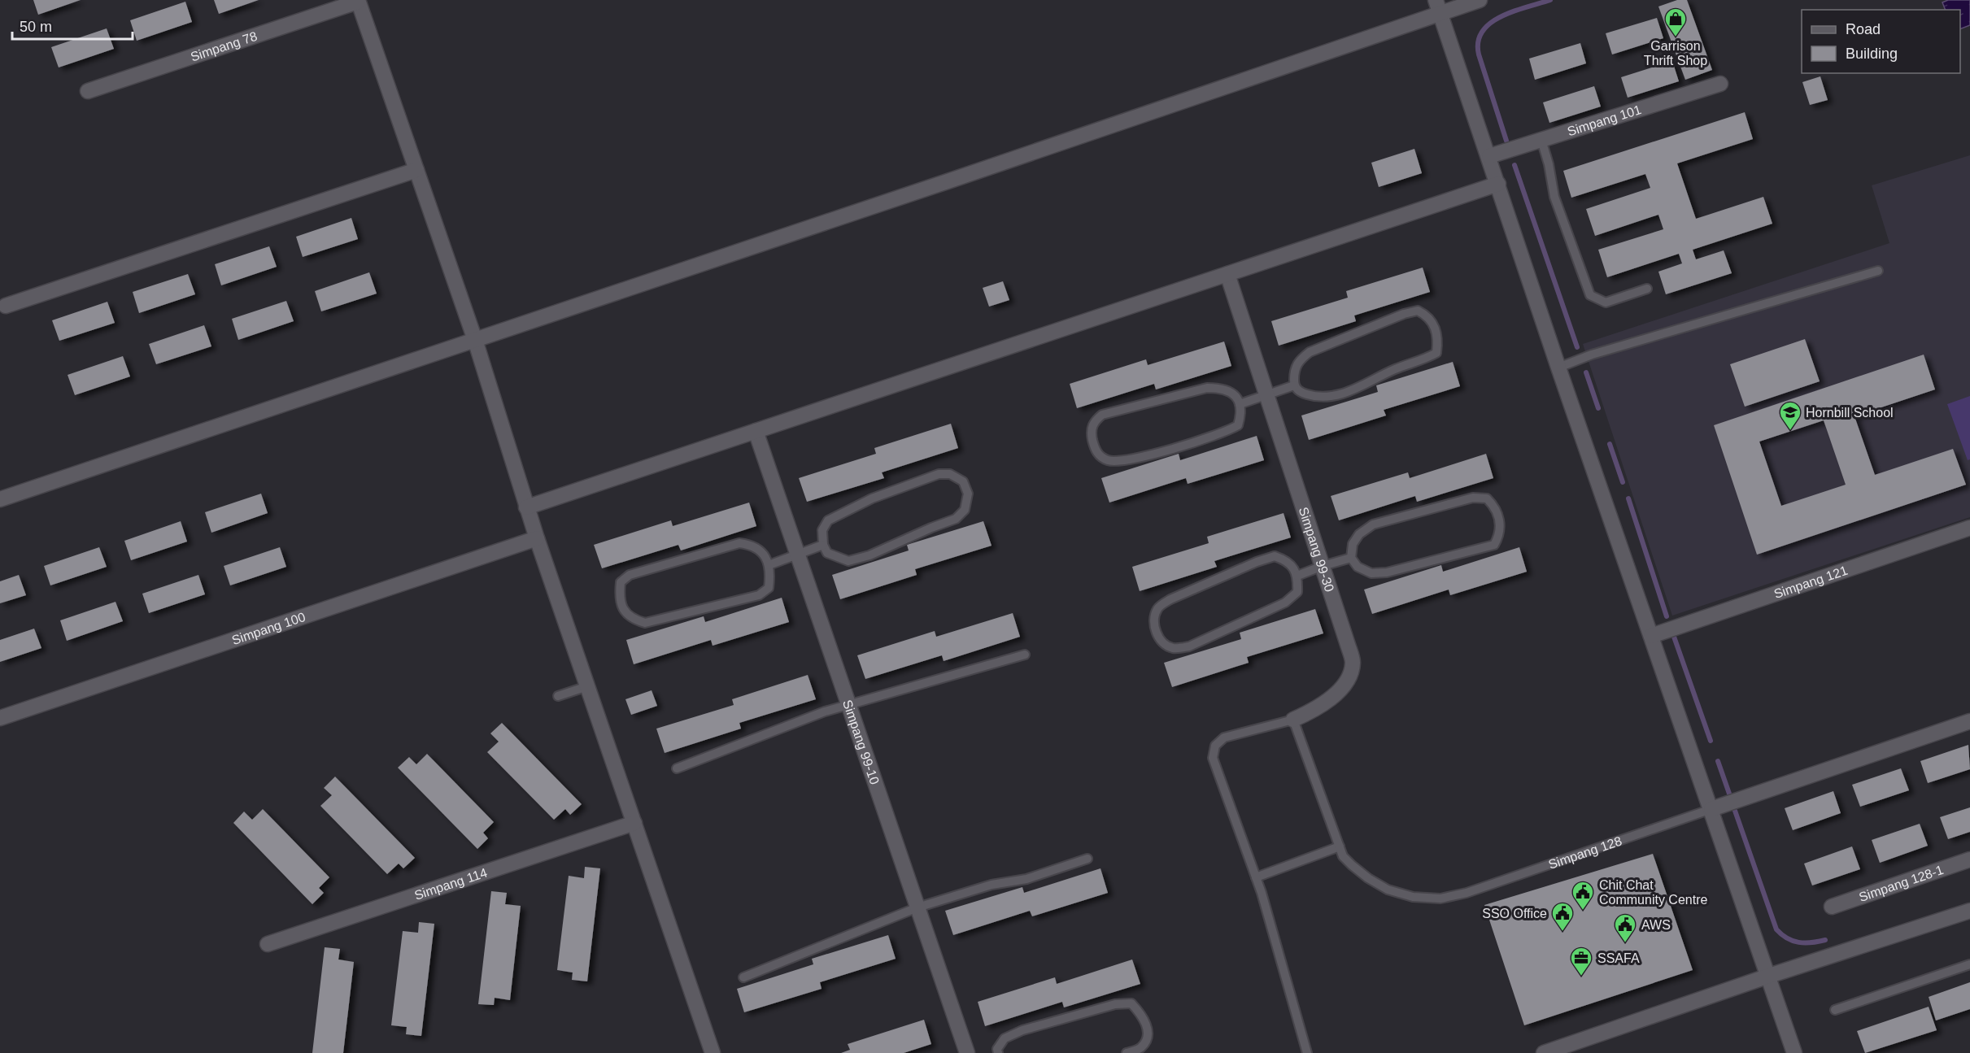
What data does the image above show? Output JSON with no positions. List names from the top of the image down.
{
  "streets": {
    "street": [
      "Simpang 78",
      "Simpang 101",
      "Simpang 99-30",
      "Simpang 121",
      "Simpang 100",
      "Simpang 99-10",
      "Simpang 128",
      "Simpang 114",
      "Simpang 128-1"
    ]
  },
  "crossings": [
    ["Simpang 99-30", "Simpang 128"]
  ],
  "places": {
    "shop": ["Garrison Thrift Shop"],
    "school or university": ["Hornbill School"],
    "public building": ["Chit Chat Community Centre", "SSO Office", "AWS"],
    "office": ["SSAFA"]
  },
  "legend": ["Road", "Building"],
  "scale_bar": "50 m"
}
